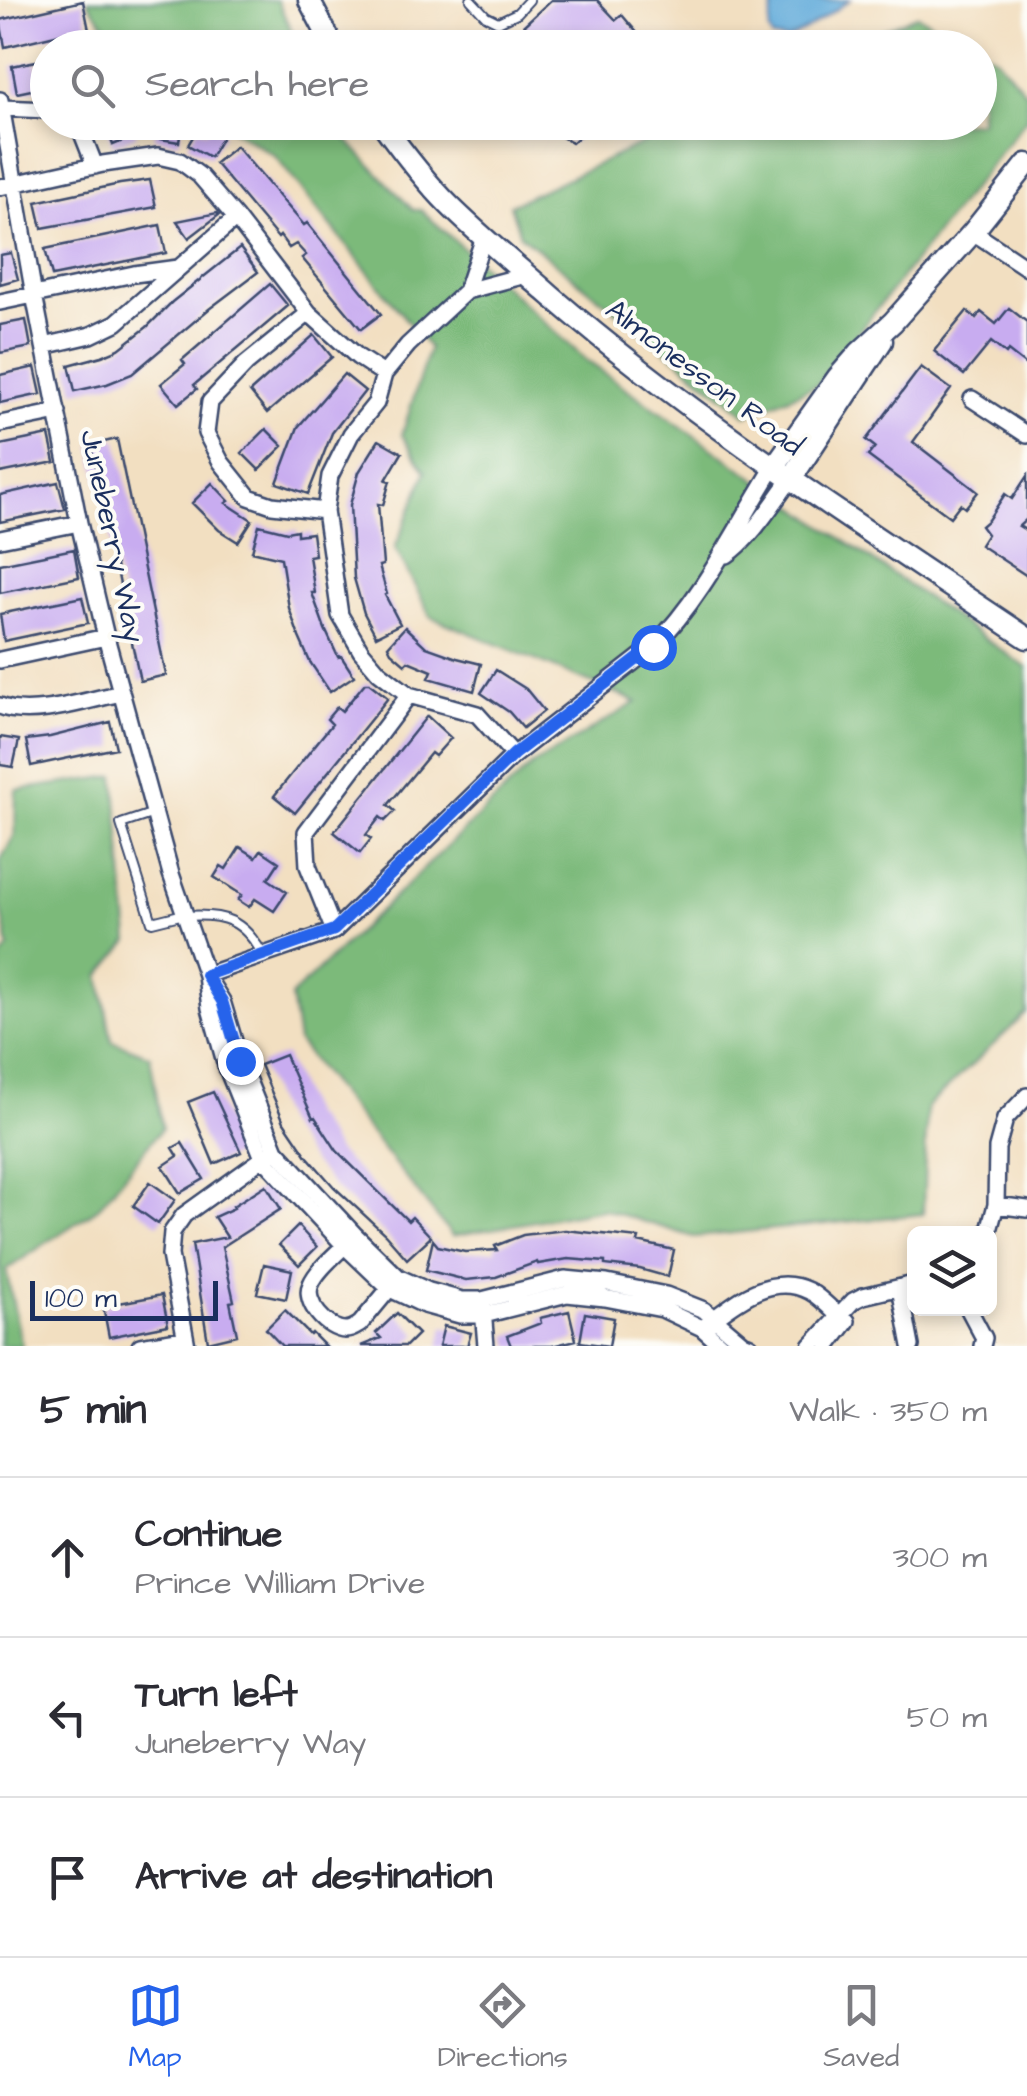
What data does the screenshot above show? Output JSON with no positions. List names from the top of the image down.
{
  "streets": {
    "main road": ["Almonesson Road"],
    "street": ["Juneberry Way"]
  },
  "scale_bar": "100 m",
  "page": {
    "search": "Search here",
    "scale": "100 m",
    "heading": ["5 min", "Walk · 350 m"],
    "list": [
      ["Continue", "Prince William Drive", "300 m"],
      ["Turn left", "Juneberry Way", "50 m"],
      "Arrive at destination"
    ],
    "nav": ["Map", "Directions", "Saved"]
  }
}
